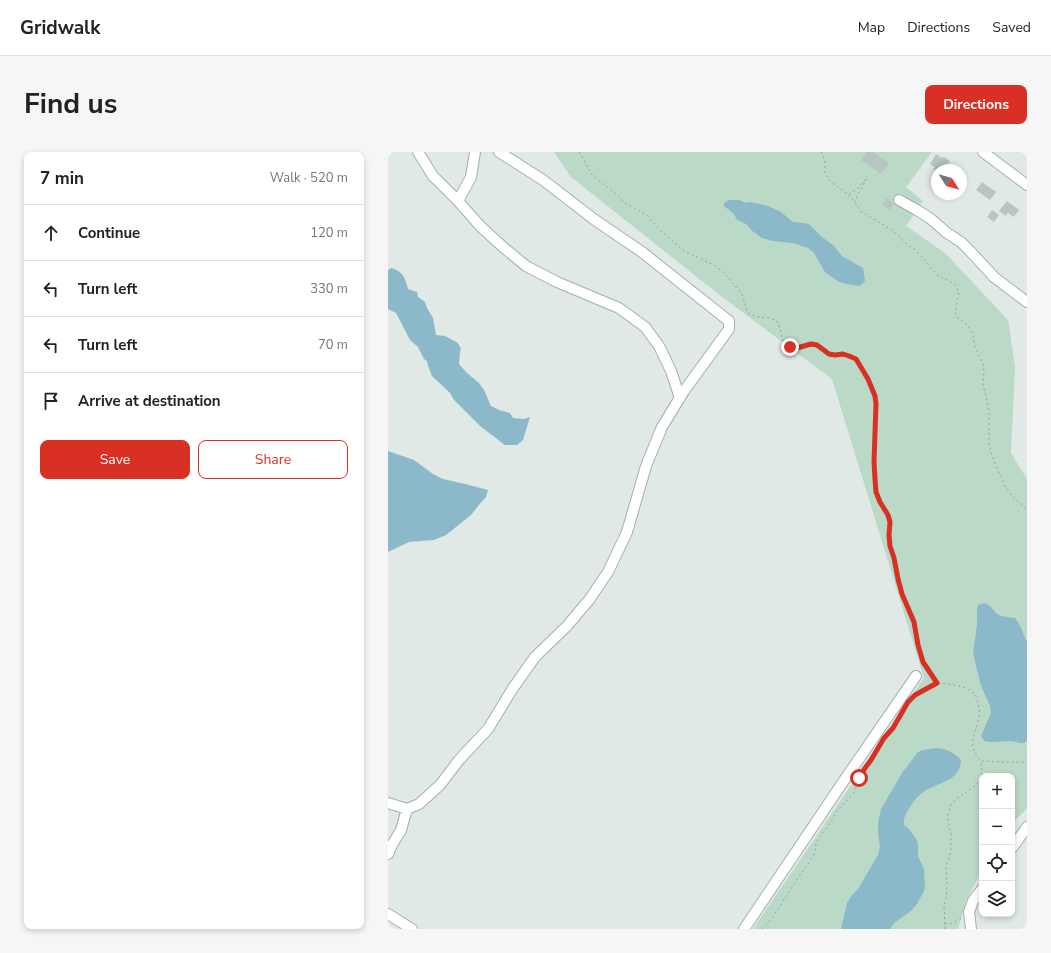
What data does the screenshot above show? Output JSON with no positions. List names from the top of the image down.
{
  "north": "bottom right",
  "page": {
    "header": "Gridwalk",
    "nav": ["Map", "Directions", "Saved"],
    "title": "Find us",
    "buttons": [
      "Directions",
      ["Save", "Share"]
    ],
    "heading": ["7 min", "Walk · 520 m"],
    "list": [
      ["Continue", "120 m"],
      ["Turn left", "330 m"],
      ["Turn left", "70 m"],
      "Arrive at destination"
    ],
    "map_buttons": ["+", "−"]
  }
}
